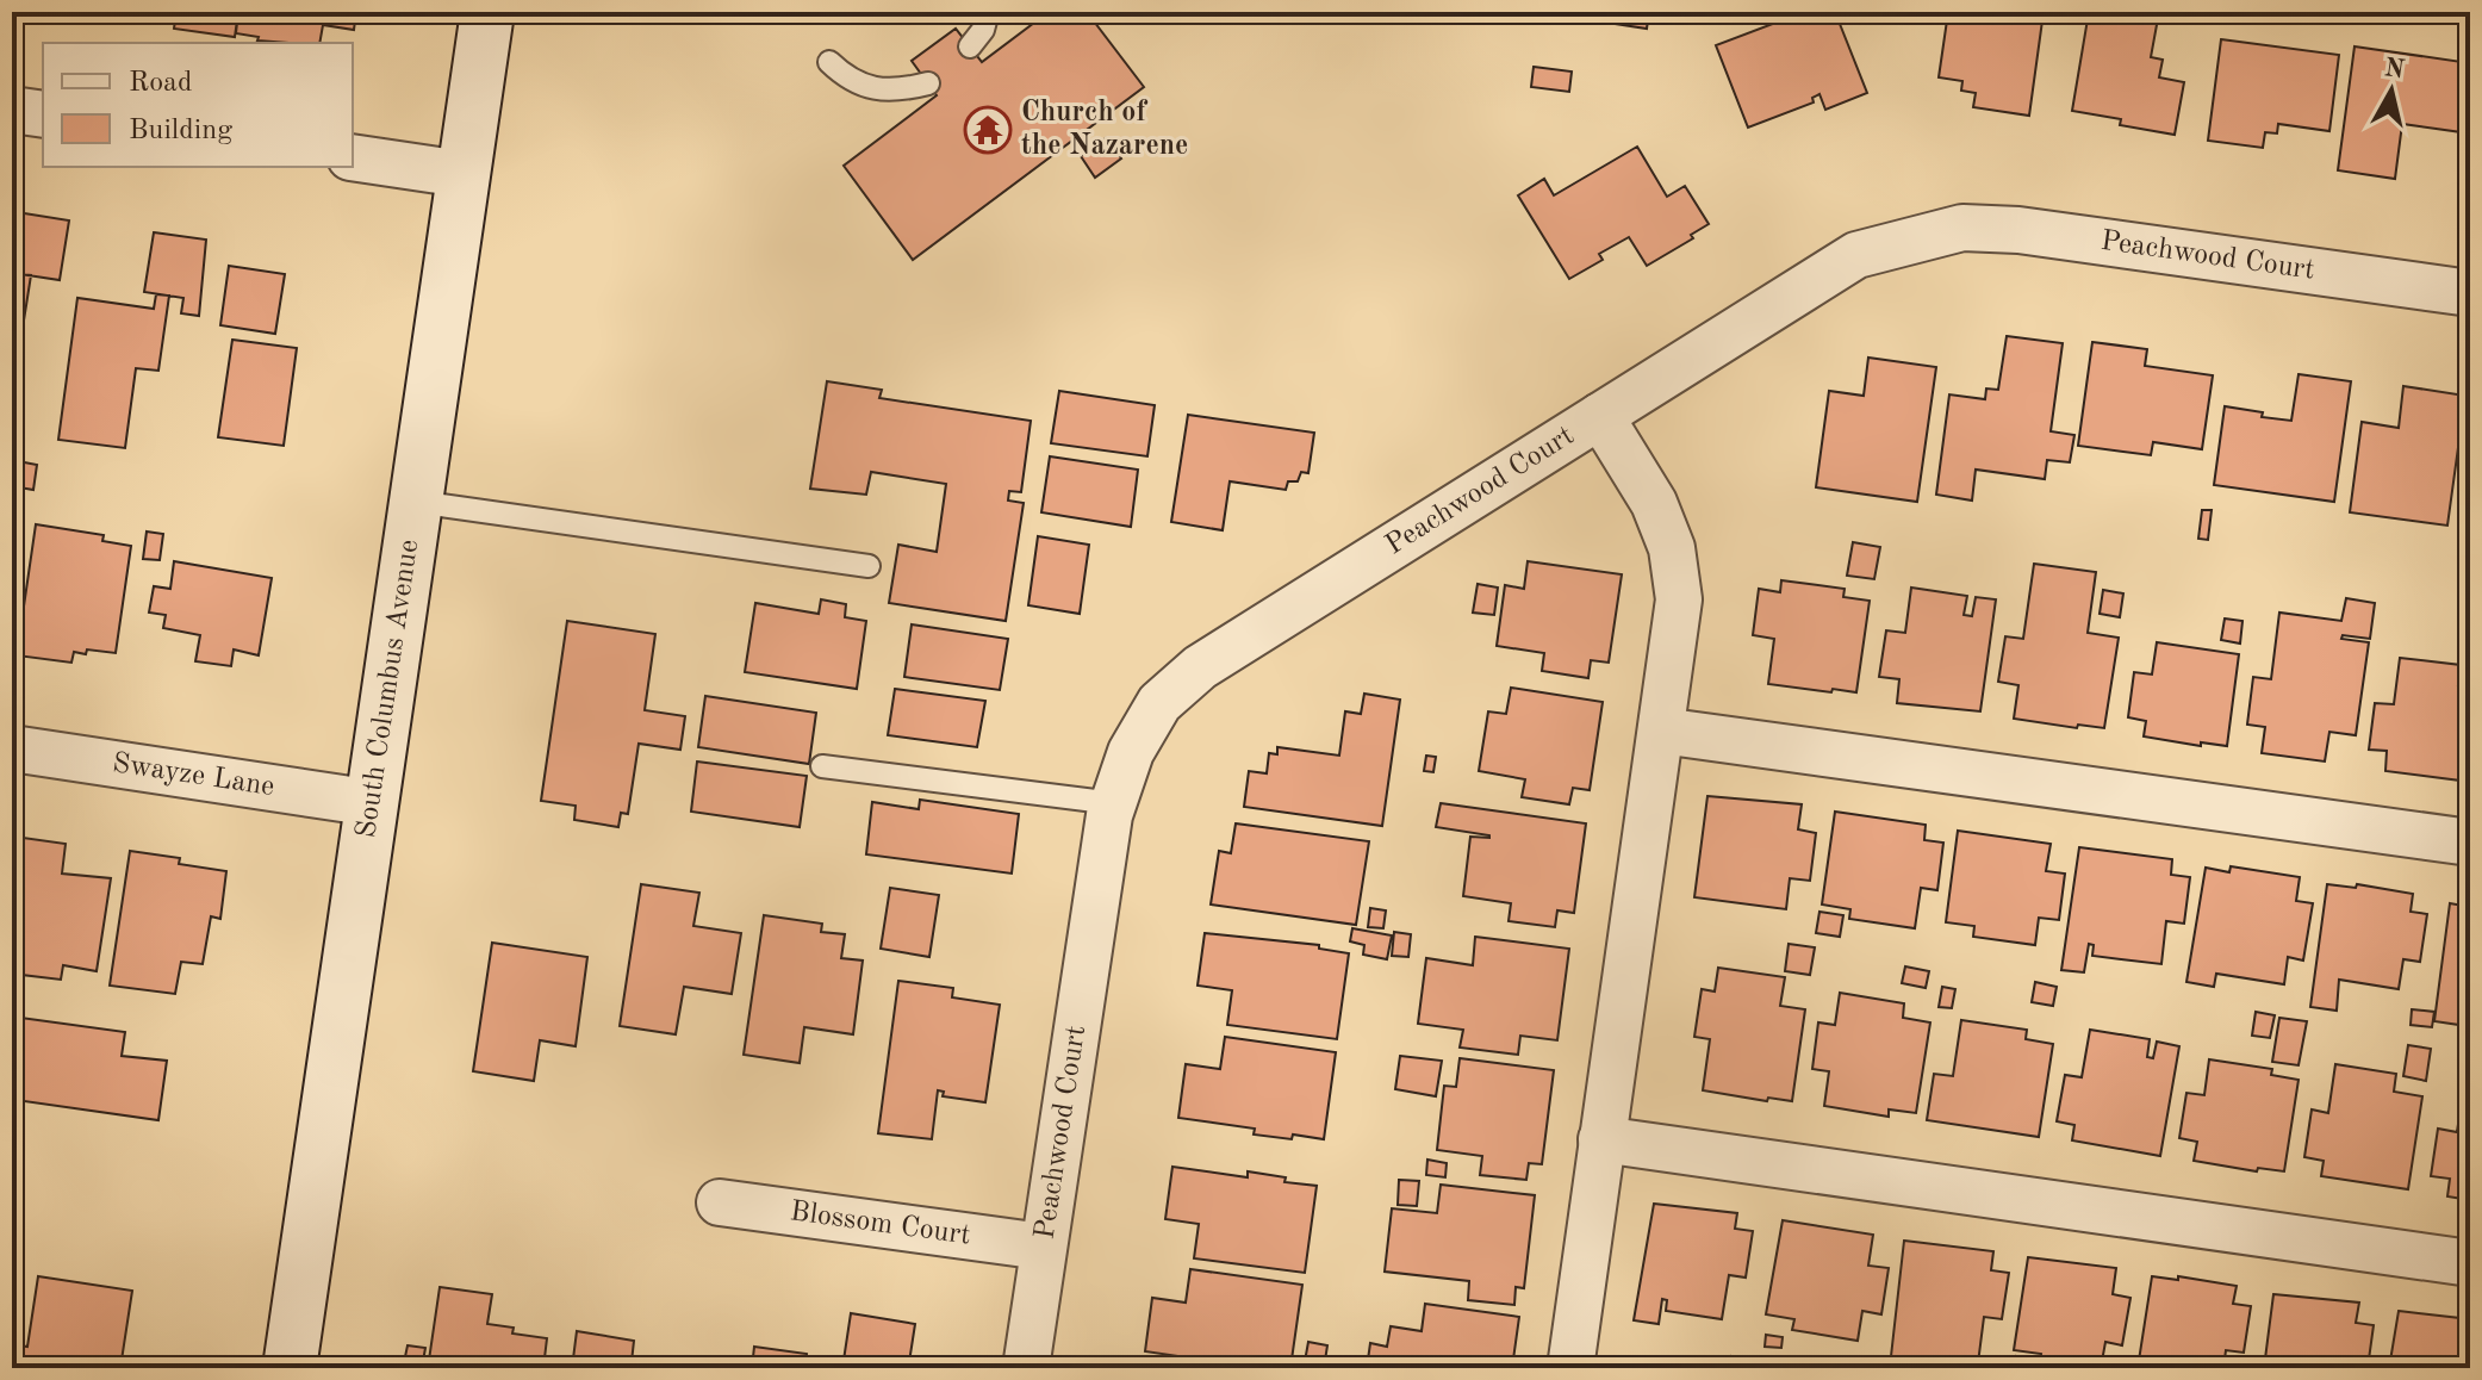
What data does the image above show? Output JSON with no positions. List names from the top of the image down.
{
  "streets": {
    "main road": ["South Columbus Avenue"],
    "street": ["Peachwood Court", "Swayze Lane", "Blossom Court"]
  },
  "crossings": [
    ["Peachwood Court", "Blossom Court"],
    ["South Columbus Avenue", "Swayze Lane"]
  ],
  "places": {
    "temple": ["Church of the Nazarene"]
  },
  "legend": ["Road", "Building"],
  "north": "top"
}
